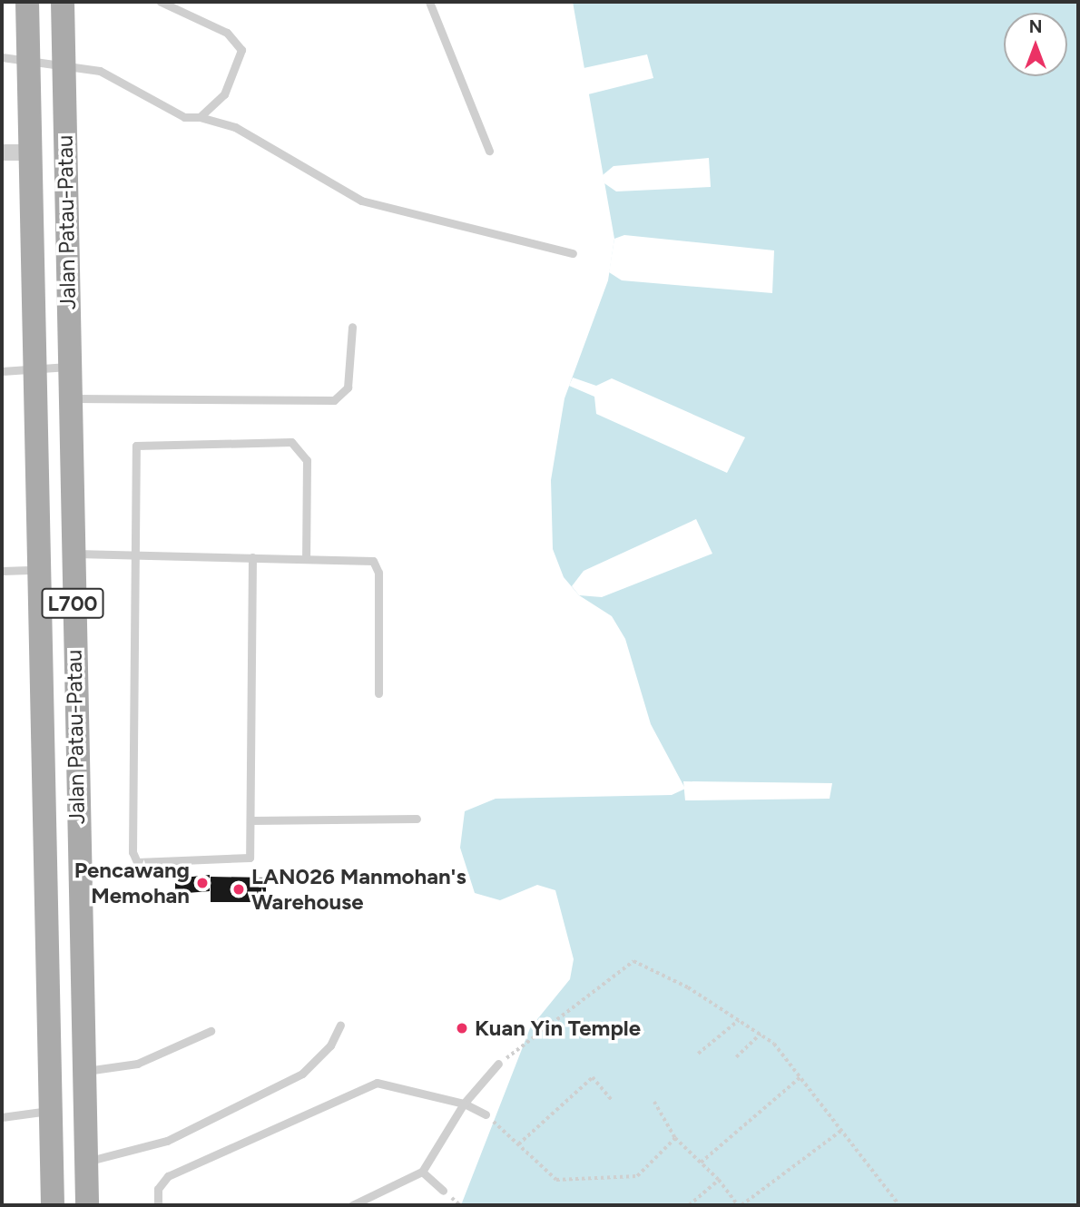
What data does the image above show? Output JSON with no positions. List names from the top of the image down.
{
  "streets": {
    "main road": ["Jalan Patau-Patau", "L700"]
  },
  "places": ["Pencawang Memohan", "LAN026 Manmohan's Warehouse", "Kuan Yin Temple"],
  "north": "top"
}
